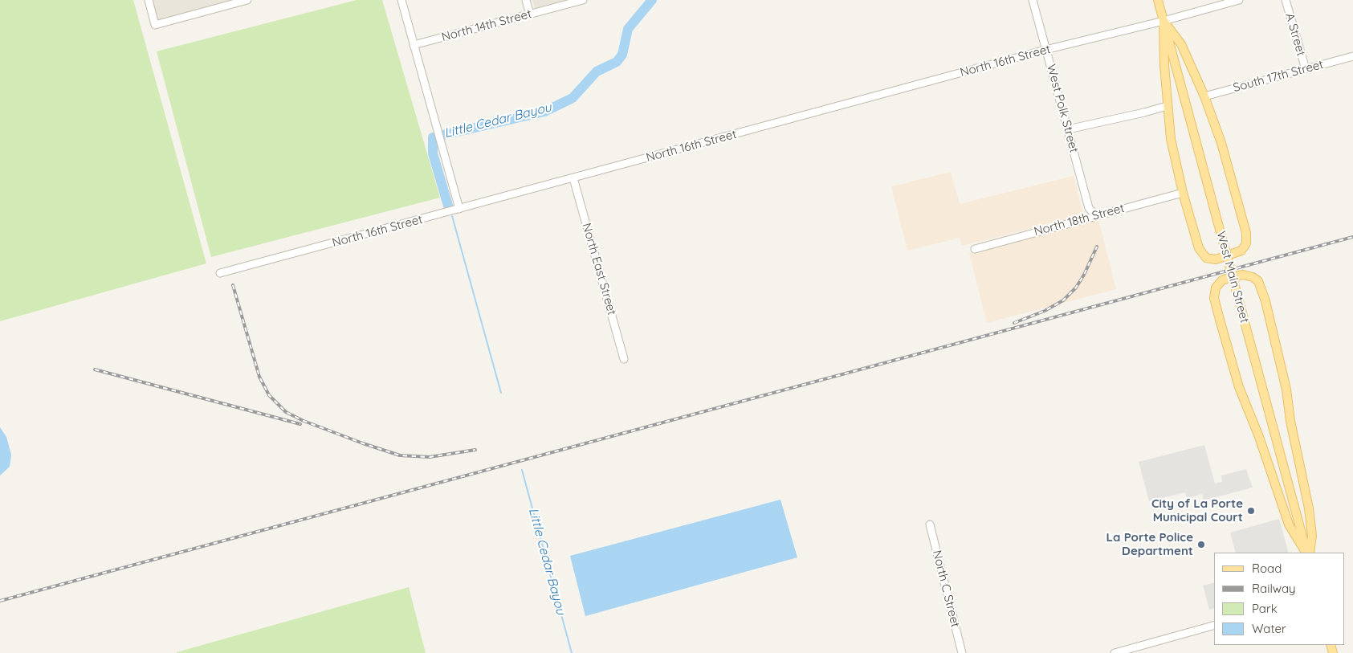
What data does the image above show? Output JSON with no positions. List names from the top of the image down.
{
  "streets": {
    "main road": ["West Main Street"],
    "street": [
      "North 14th Street",
      "A Street",
      "North 16th Street",
      "South 17th Street",
      "West Polk Street",
      "North 18th Street",
      "North East Street",
      "North C Street"
    ]
  },
  "crossings": [
    ["A Street", "South 17th Street"],
    ["North 16th Street", "West Polk Street"],
    ["North 16th Street", "North East Street"],
    ["North 16th Street", "West Main Street"],
    ["West Polk Street", "North 18th Street"]
  ],
  "water": ["Little Cedar Bayou"],
  "places": ["City of La Porte Municipal Court", "La Porte Police Department"],
  "legend": [
    "Road",
    "Railway",
    "Park",
    "Water"
  ]
}
